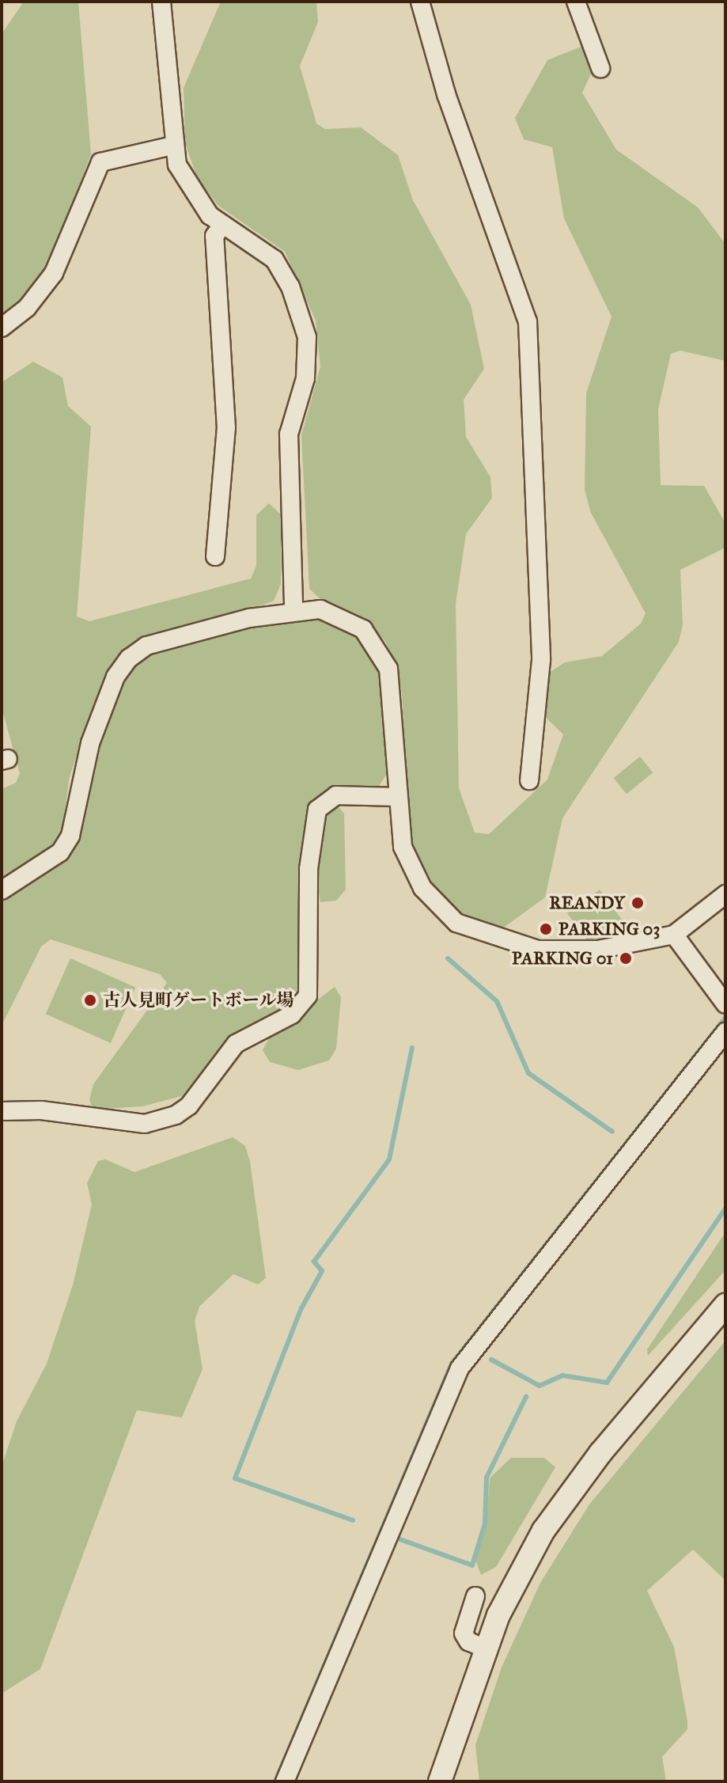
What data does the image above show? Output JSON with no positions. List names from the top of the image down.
{
  "places": [
    "REANDY",
    "PARKING 03",
    "PARKING 01",
    "古人見町ゲートボール場"
  ]
}
